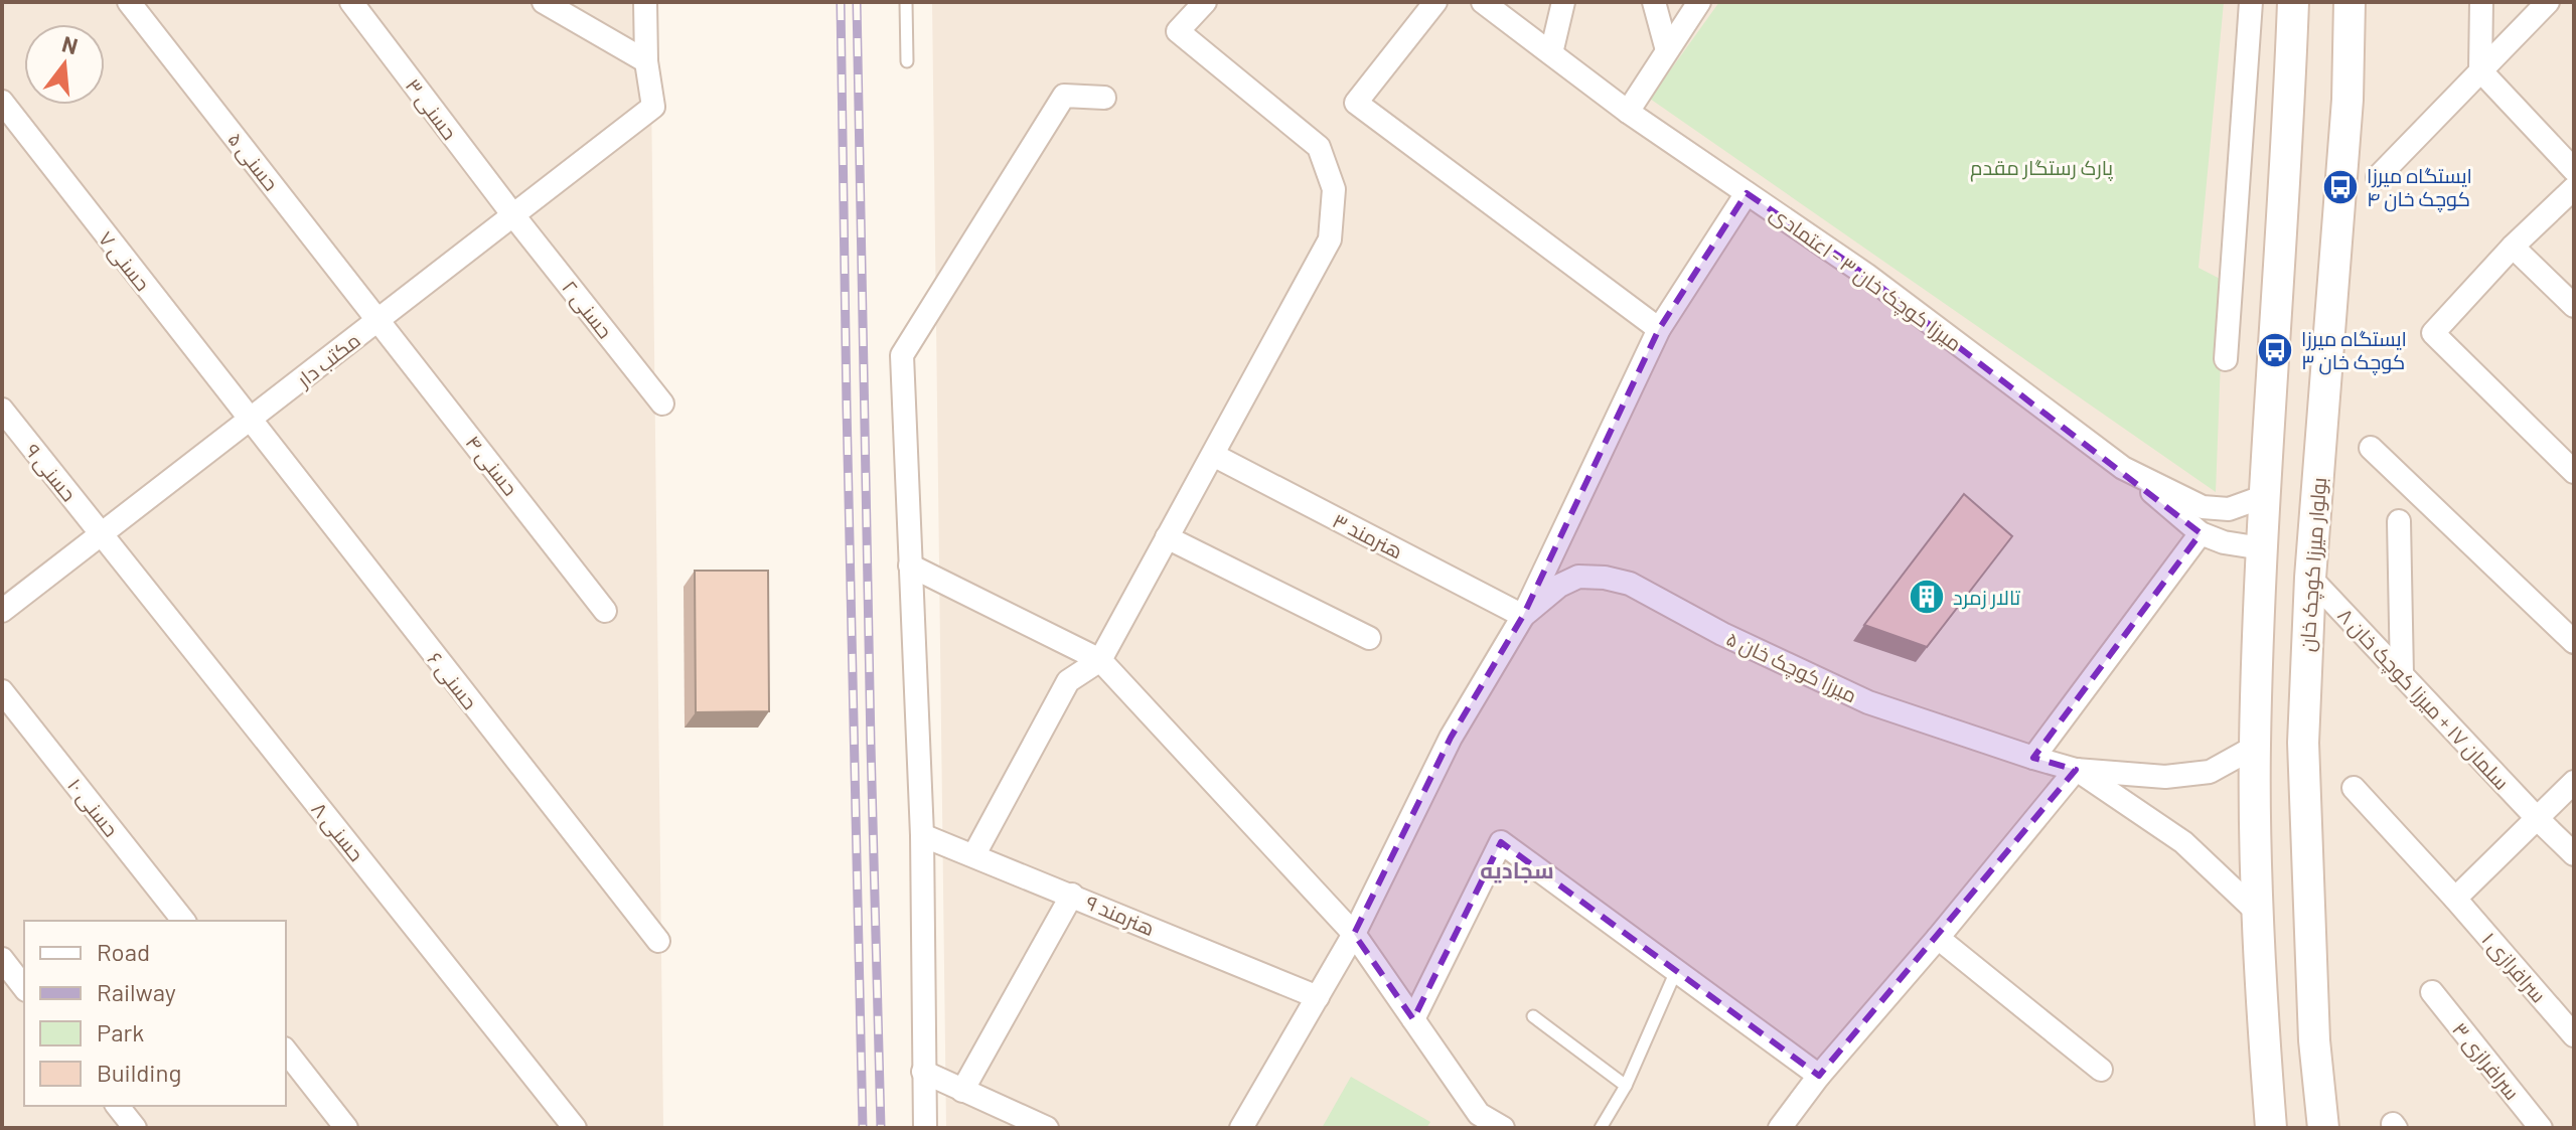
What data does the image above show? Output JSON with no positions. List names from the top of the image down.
{
  "streets": {
    "main road": ["بولوار میرزا کوچک خان"],
    "street": [
      "حسنی ۳",
      "حسنی ۵",
      "حسنی ۷",
      "میرزا کوچک خان ۳ - اعتمادی",
      "حسنی ۲",
      "مکتب دار",
      "حسنی ۴",
      "حسنی ۹",
      "هنرمند ۳",
      "میرزا کوچک خان ۵",
      "حسنی ۶",
      "سلمان ۱۷ + میرزا کوچک خان ۸",
      "حسنی ۱۰",
      "حسنی ۸",
      "هنرمند ۹",
      "سرافرازی ۱",
      "سرافرازی ۳"
    ]
  },
  "crossings": [
    ["حسنی ۳", "حسنی ۲"],
    ["حسنی ۳", "مکتب دار"],
    ["حسنی ۵", "مکتب دار"],
    ["حسنی ۵", "حسنی ۴"],
    ["حسنی ۷", "مکتب دار"],
    ["حسنی ۷", "حسنی ۶"],
    ["حسنی ۲", "مکتب دار"],
    ["مکتب دار", "حسنی ۴"],
    ["مکتب دار", "حسنی ۹"],
    ["مکتب دار", "حسنی ۶"],
    ["مکتب دار", "حسنی ۸"],
    ["حسنی ۹", "حسنی ۸"],
    ["هنرمند ۳", "میرزا کوچک خان ۵"],
    ["بولوار میرزا کوچک خان", "سلمان ۱۷ + میرزا کوچک خان ۸"]
  ],
  "districts": ["سجادیه"],
  "parks": ["پارک رستگار مقدم"],
  "places": {
    "bus stop": ["ایستگاه میرزا کوچک خان ۴", "ایستگاه میرزا کوچک خان ۳"],
    "building": ["تالار زمرد"]
  },
  "legend": [
    "Road",
    "Railway",
    "Park",
    "Building"
  ],
  "north": "top"
}
